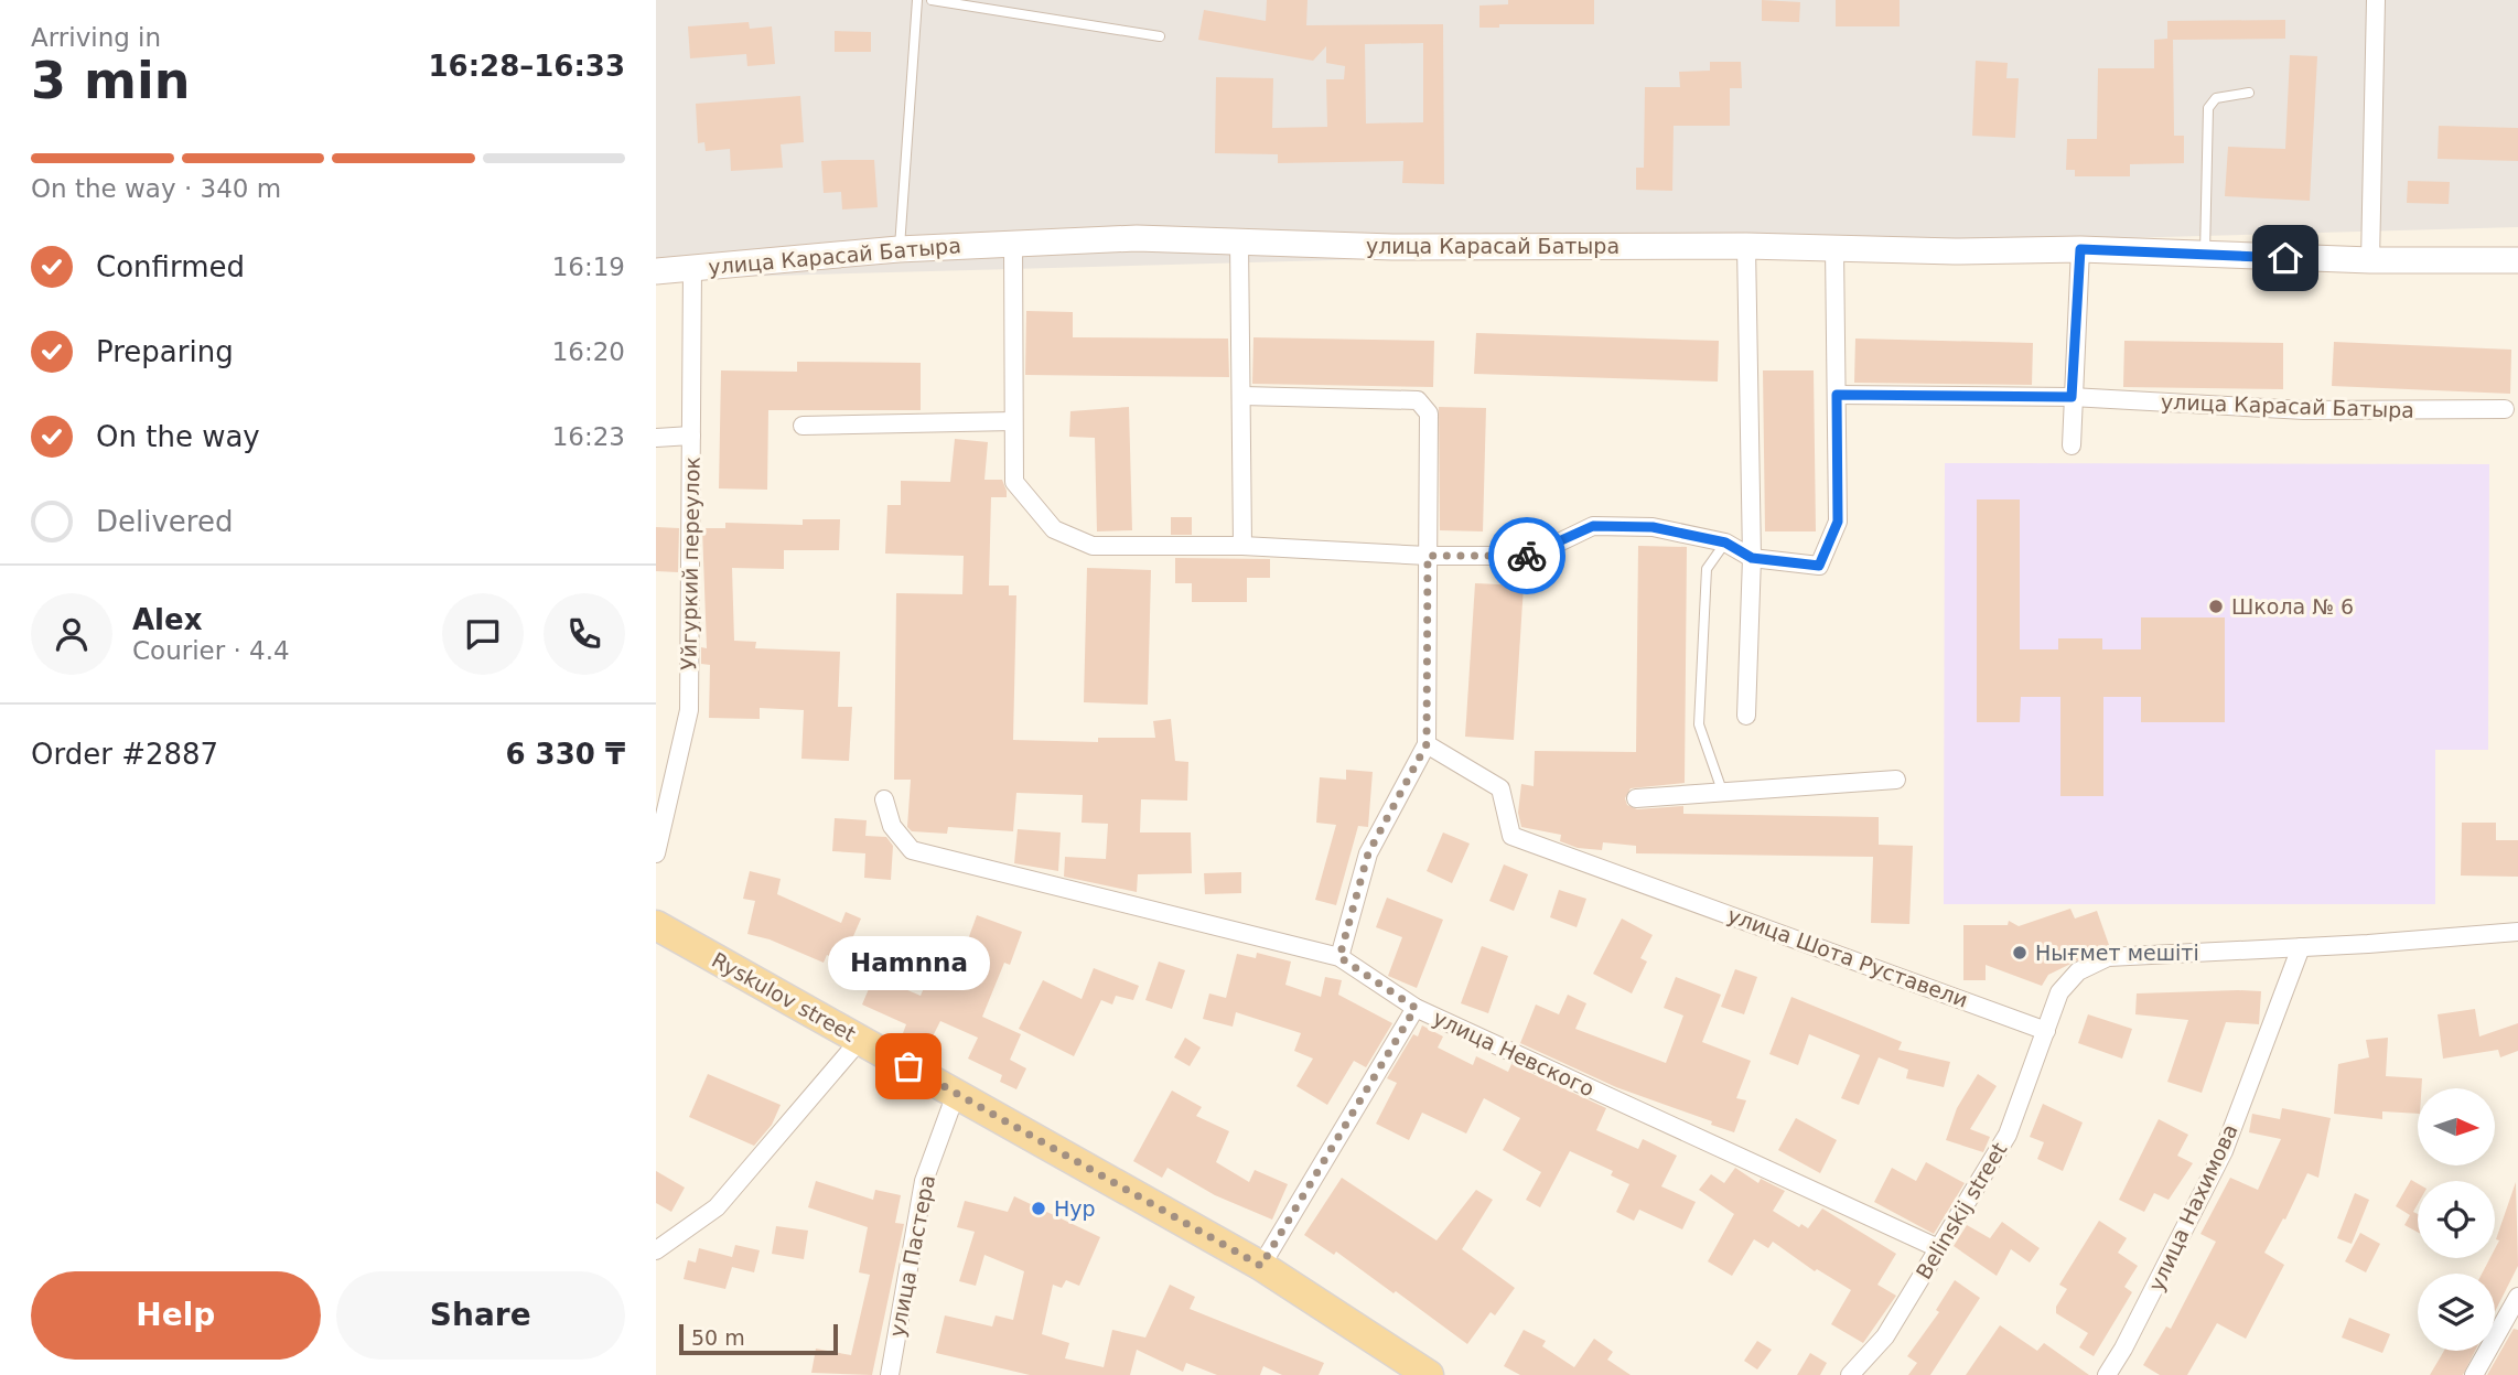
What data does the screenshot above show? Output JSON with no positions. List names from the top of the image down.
{
  "streets": {
    "main road": ["улица Карасай Батыра", "Ryskulov street"],
    "street": [
      "Уйгуркий переулок",
      "улица Шота Руставели",
      "улица Невского",
      "улица Нахимова",
      "Belinskij street",
      "улица Пастера"
    ]
  },
  "crossings": [
    ["улица Карасай Батыра", "Уйгуркий переулок"],
    ["улица Шота Руставели", "Belinskij street"],
    ["Ryskulov street", "улица Пастера"],
    ["улица Невского", "Belinskij street"]
  ],
  "places": [
    "Школа № 6",
    "Нығмет мешіті",
    "Hamnna",
    "Hyp"
  ],
  "scale_bar": "50 m",
  "north": "right",
  "page": {
    "heading": ["3 min", "Arriving in", "16:28–16:33"],
    "panel": [
      "Alex",
      "Courier · 4.4",
      "Order #2887",
      "6 330 ₸"
    ],
    "bar": "On the way · 340 m",
    "list": [
      ["Confirmed", "16:19"],
      ["Preparing", "16:20"],
      ["On the way", "16:23"],
      "Delivered"
    ],
    "bubble": "Hamnna",
    "buttons": ["Help", "Share"],
    "scale": "50 m"
  }
}
